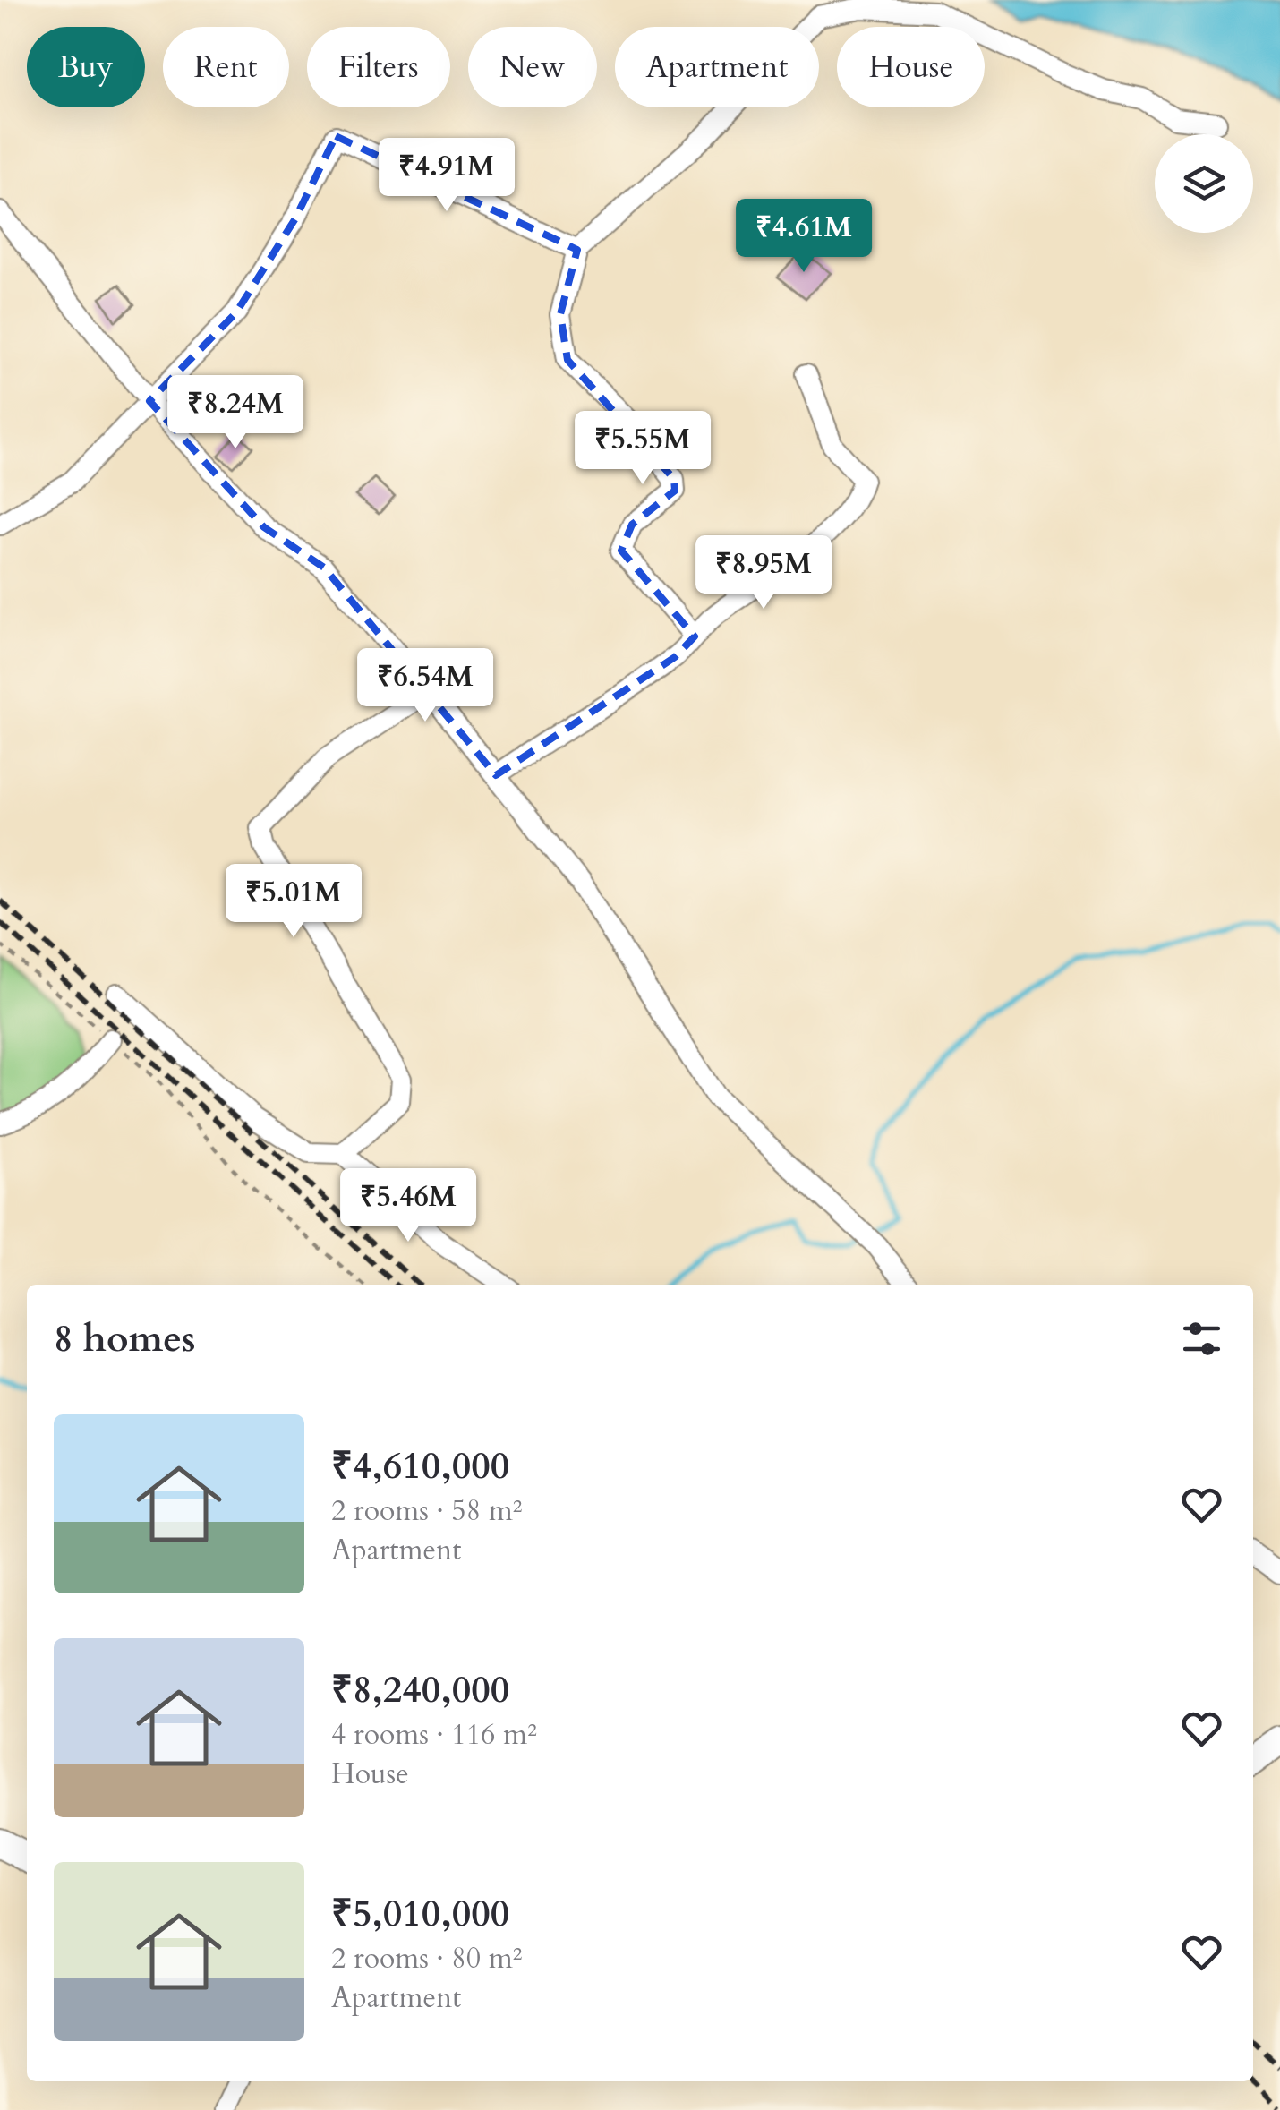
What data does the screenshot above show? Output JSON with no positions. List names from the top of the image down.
{
  "page": {
    "chip": [
      "Buy",
      "Rent",
      "Filters",
      "New",
      "Apartment",
      "House"
    ],
    "price": [
      "₹4.91M",
      "₹4.61M",
      "₹8.24M",
      "₹5.55M",
      "₹8.95M",
      "₹6.54M",
      "₹5.01M",
      "₹5.46M"
    ],
    "heading": "8 homes",
    "list": [
      {
        "name": "₹4,610,000",
        "note": "2 rooms · 58 m² · Apartment"
      },
      {
        "name": "₹8,240,000",
        "note": "4 rooms · 116 m² · House"
      },
      {
        "name": "₹5,010,000",
        "note": "2 rooms · 80 m² · Apartment"
      }
    ]
  }
}
